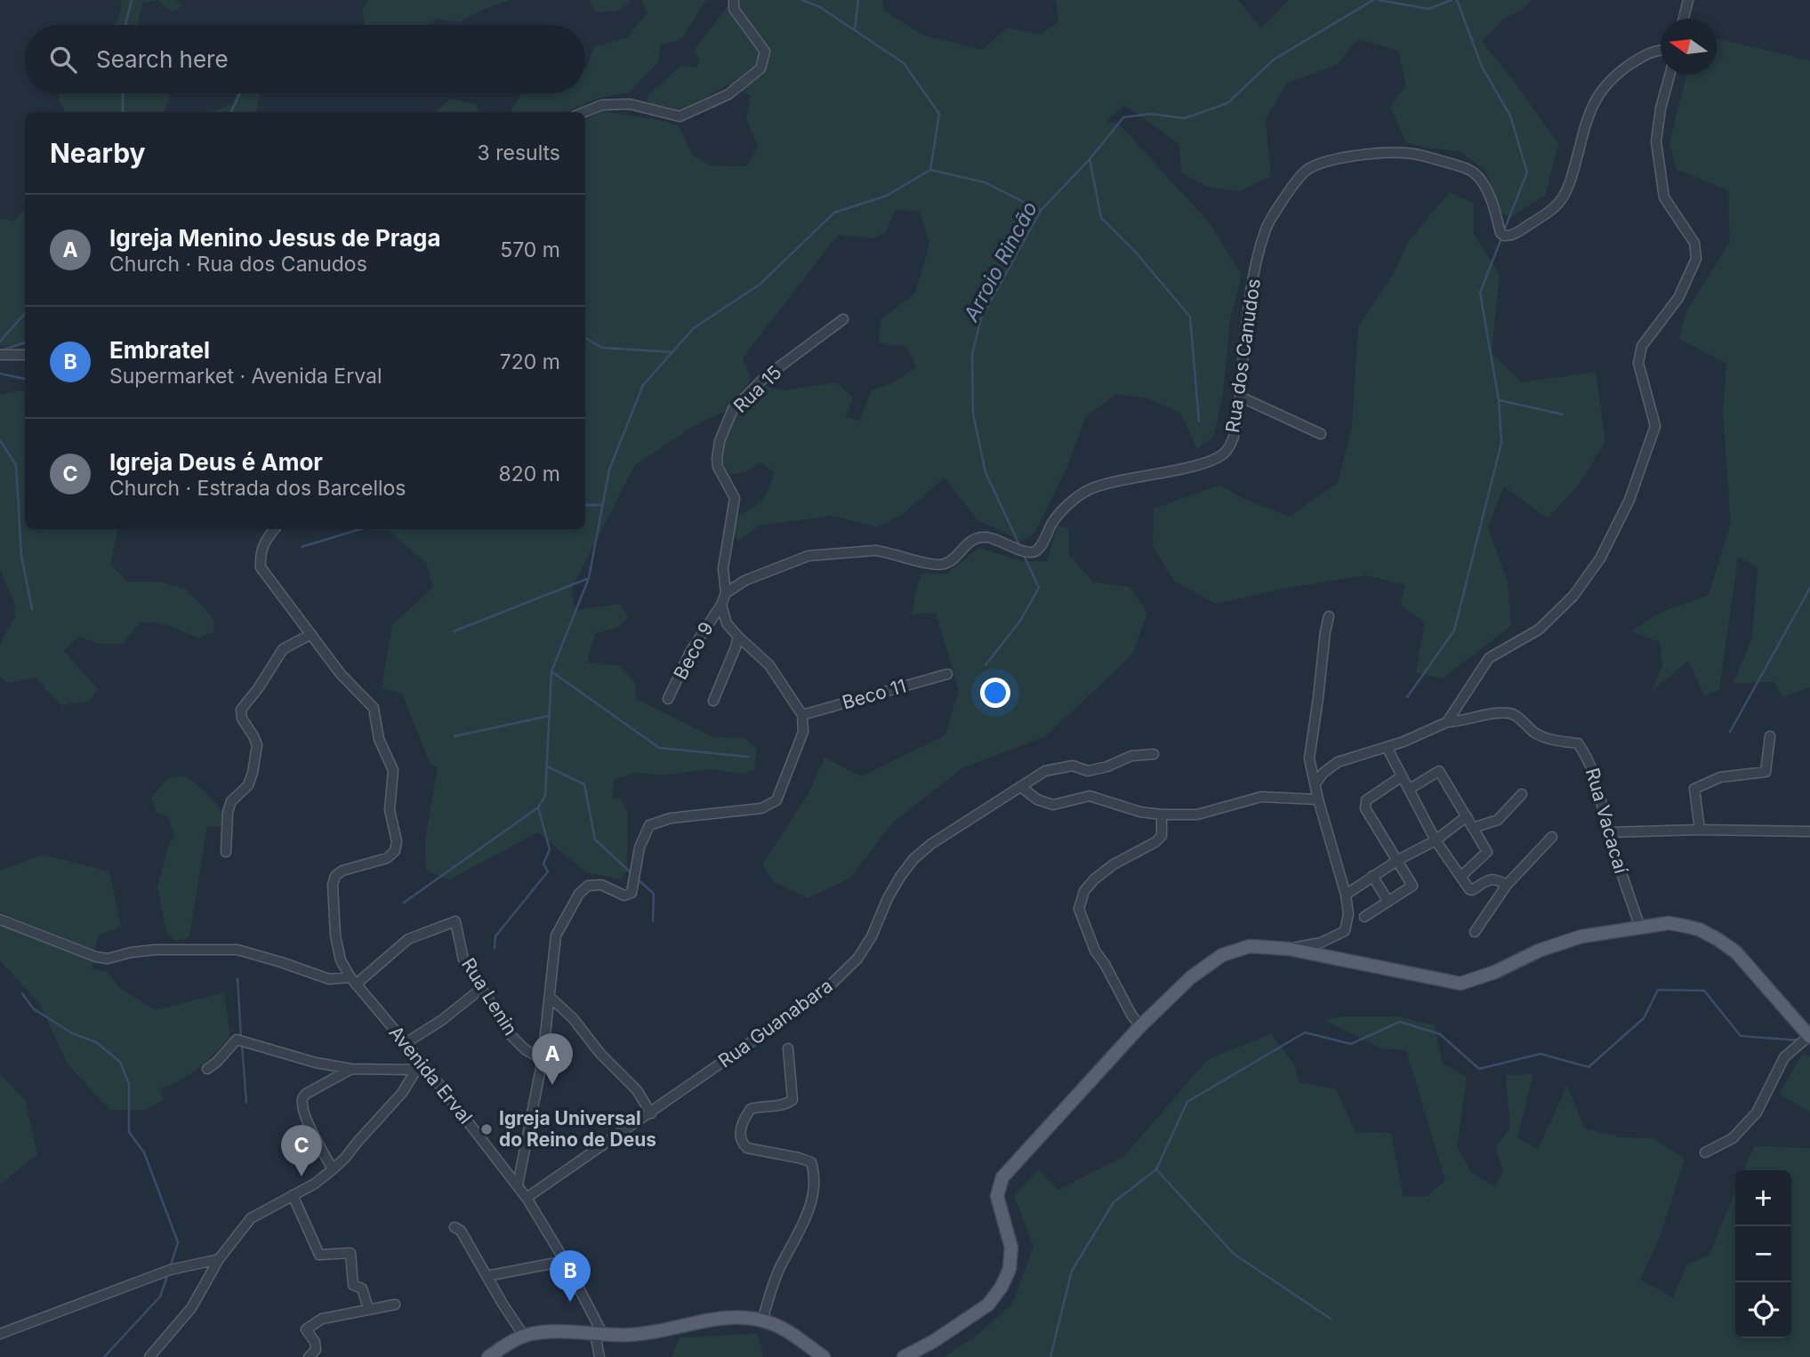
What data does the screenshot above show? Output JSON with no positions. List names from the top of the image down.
{
  "streets": {
    "street": [
      "Rua dos Canudos",
      "Rua 15",
      "Beco 9",
      "Beco 11",
      "Rua Vacacaí",
      "Rua Lenin",
      "Rua Guanabara",
      "Avenida Erval"
    ]
  },
  "crossings": [
    ["Rua dos Canudos", "Rua 15"],
    ["Rua Lenin", "Avenida Erval"],
    ["Rua Guanabara", "Avenida Erval"]
  ],
  "water": ["Arroio Rincão"],
  "places": ["Igreja Universal do Reino de Deus"],
  "north": "left",
  "page": {
    "search": "Search here",
    "heading": ["Nearby", "3 results"],
    "list": [
      {
        "mark": "A",
        "name": "Igreja Menino Jesus de Praga",
        "note": "Church · Rua dos Canudos",
        "value": "570 m"
      },
      {
        "mark": "B",
        "name": "Embratel",
        "note": "Supermarket · Avenida Erval",
        "value": "720 m"
      },
      {
        "mark": "C",
        "name": "Igreja Deus é Amor",
        "note": "Church · Estrada dos Barcellos",
        "value": "820 m"
      }
    ],
    "pins": ["A", "C", "B"],
    "map_buttons": ["+", "−"]
  }
}
